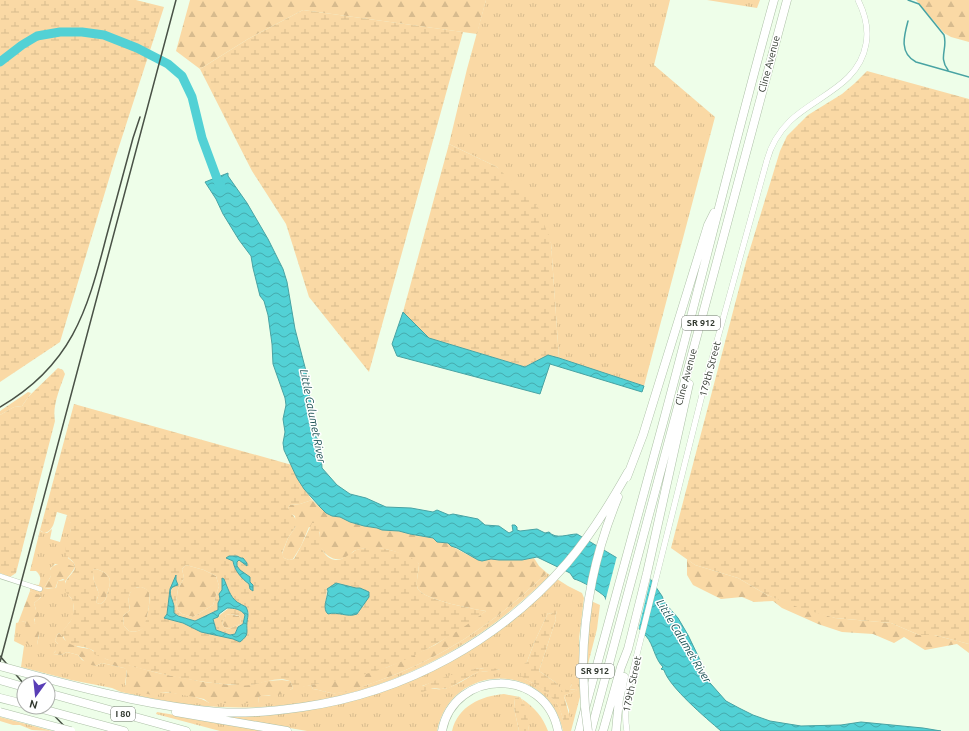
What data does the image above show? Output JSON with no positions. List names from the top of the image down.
{
  "streets": {
    "highway": ["Cline Avenue", "SR 912", "I 80"],
    "street": ["179th Street"]
  },
  "water": ["Little Calumet River"],
  "north": "bottom"
}
